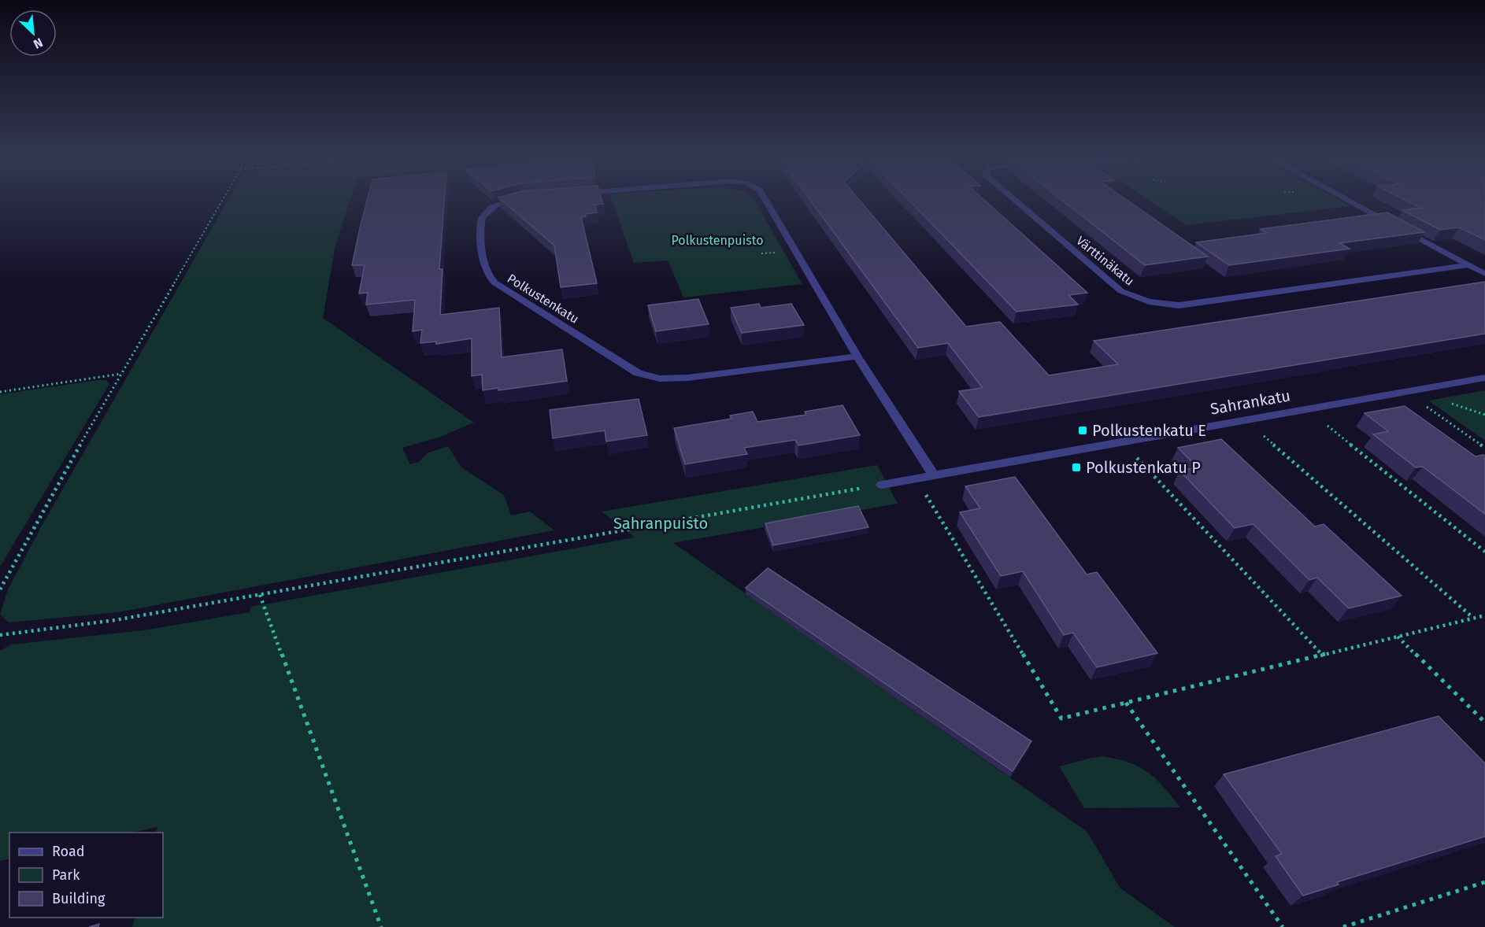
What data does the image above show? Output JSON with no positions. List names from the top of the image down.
{
  "streets": {
    "street": ["Värttinäkatu", "Polkustenkatu", "Sahrankatu"]
  },
  "parks": ["Polkustenpuisto", "Sahranpuisto"],
  "places": {
    "transit": ["Polkustenkatu E", "Polkustenkatu P"]
  },
  "legend": ["Road", "Park", "Building"],
  "north": "bottom right"
}
